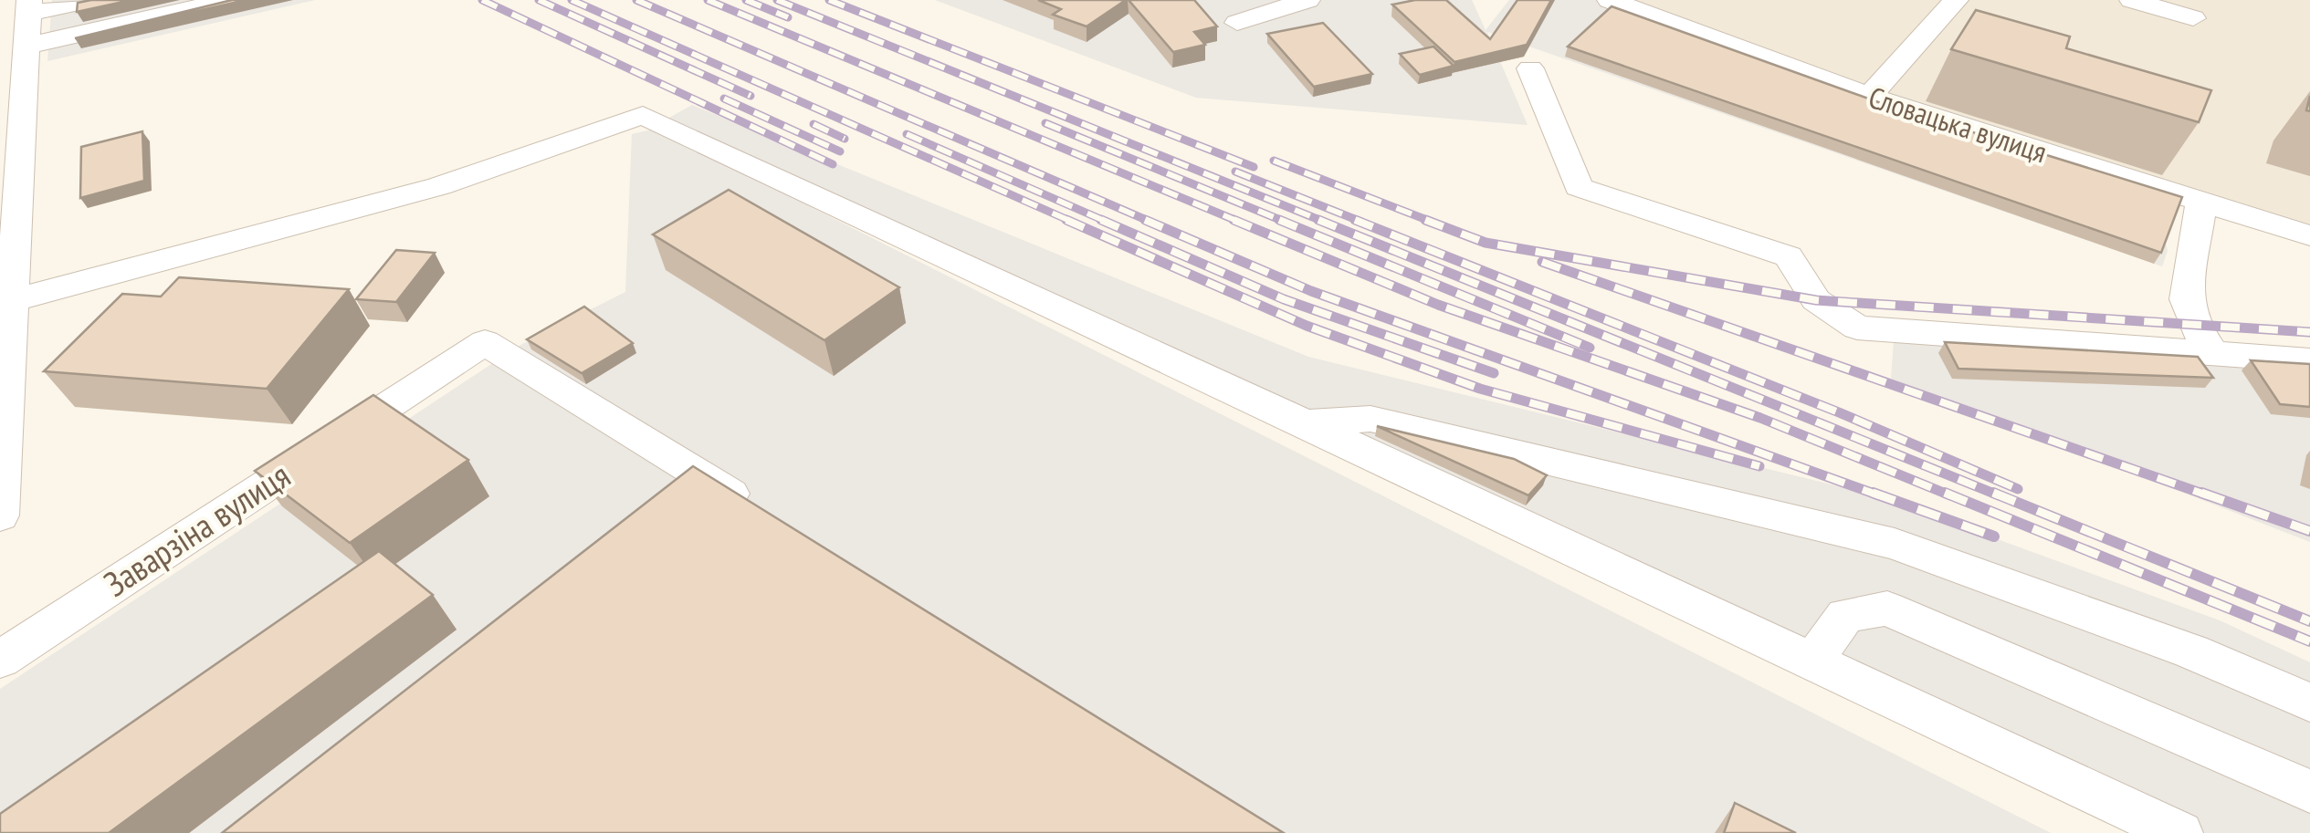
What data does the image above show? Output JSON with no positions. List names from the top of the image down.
{
  "streets": {
    "street": ["Словацька вулиця", "Заварзіна вулиця"]
  }
}
